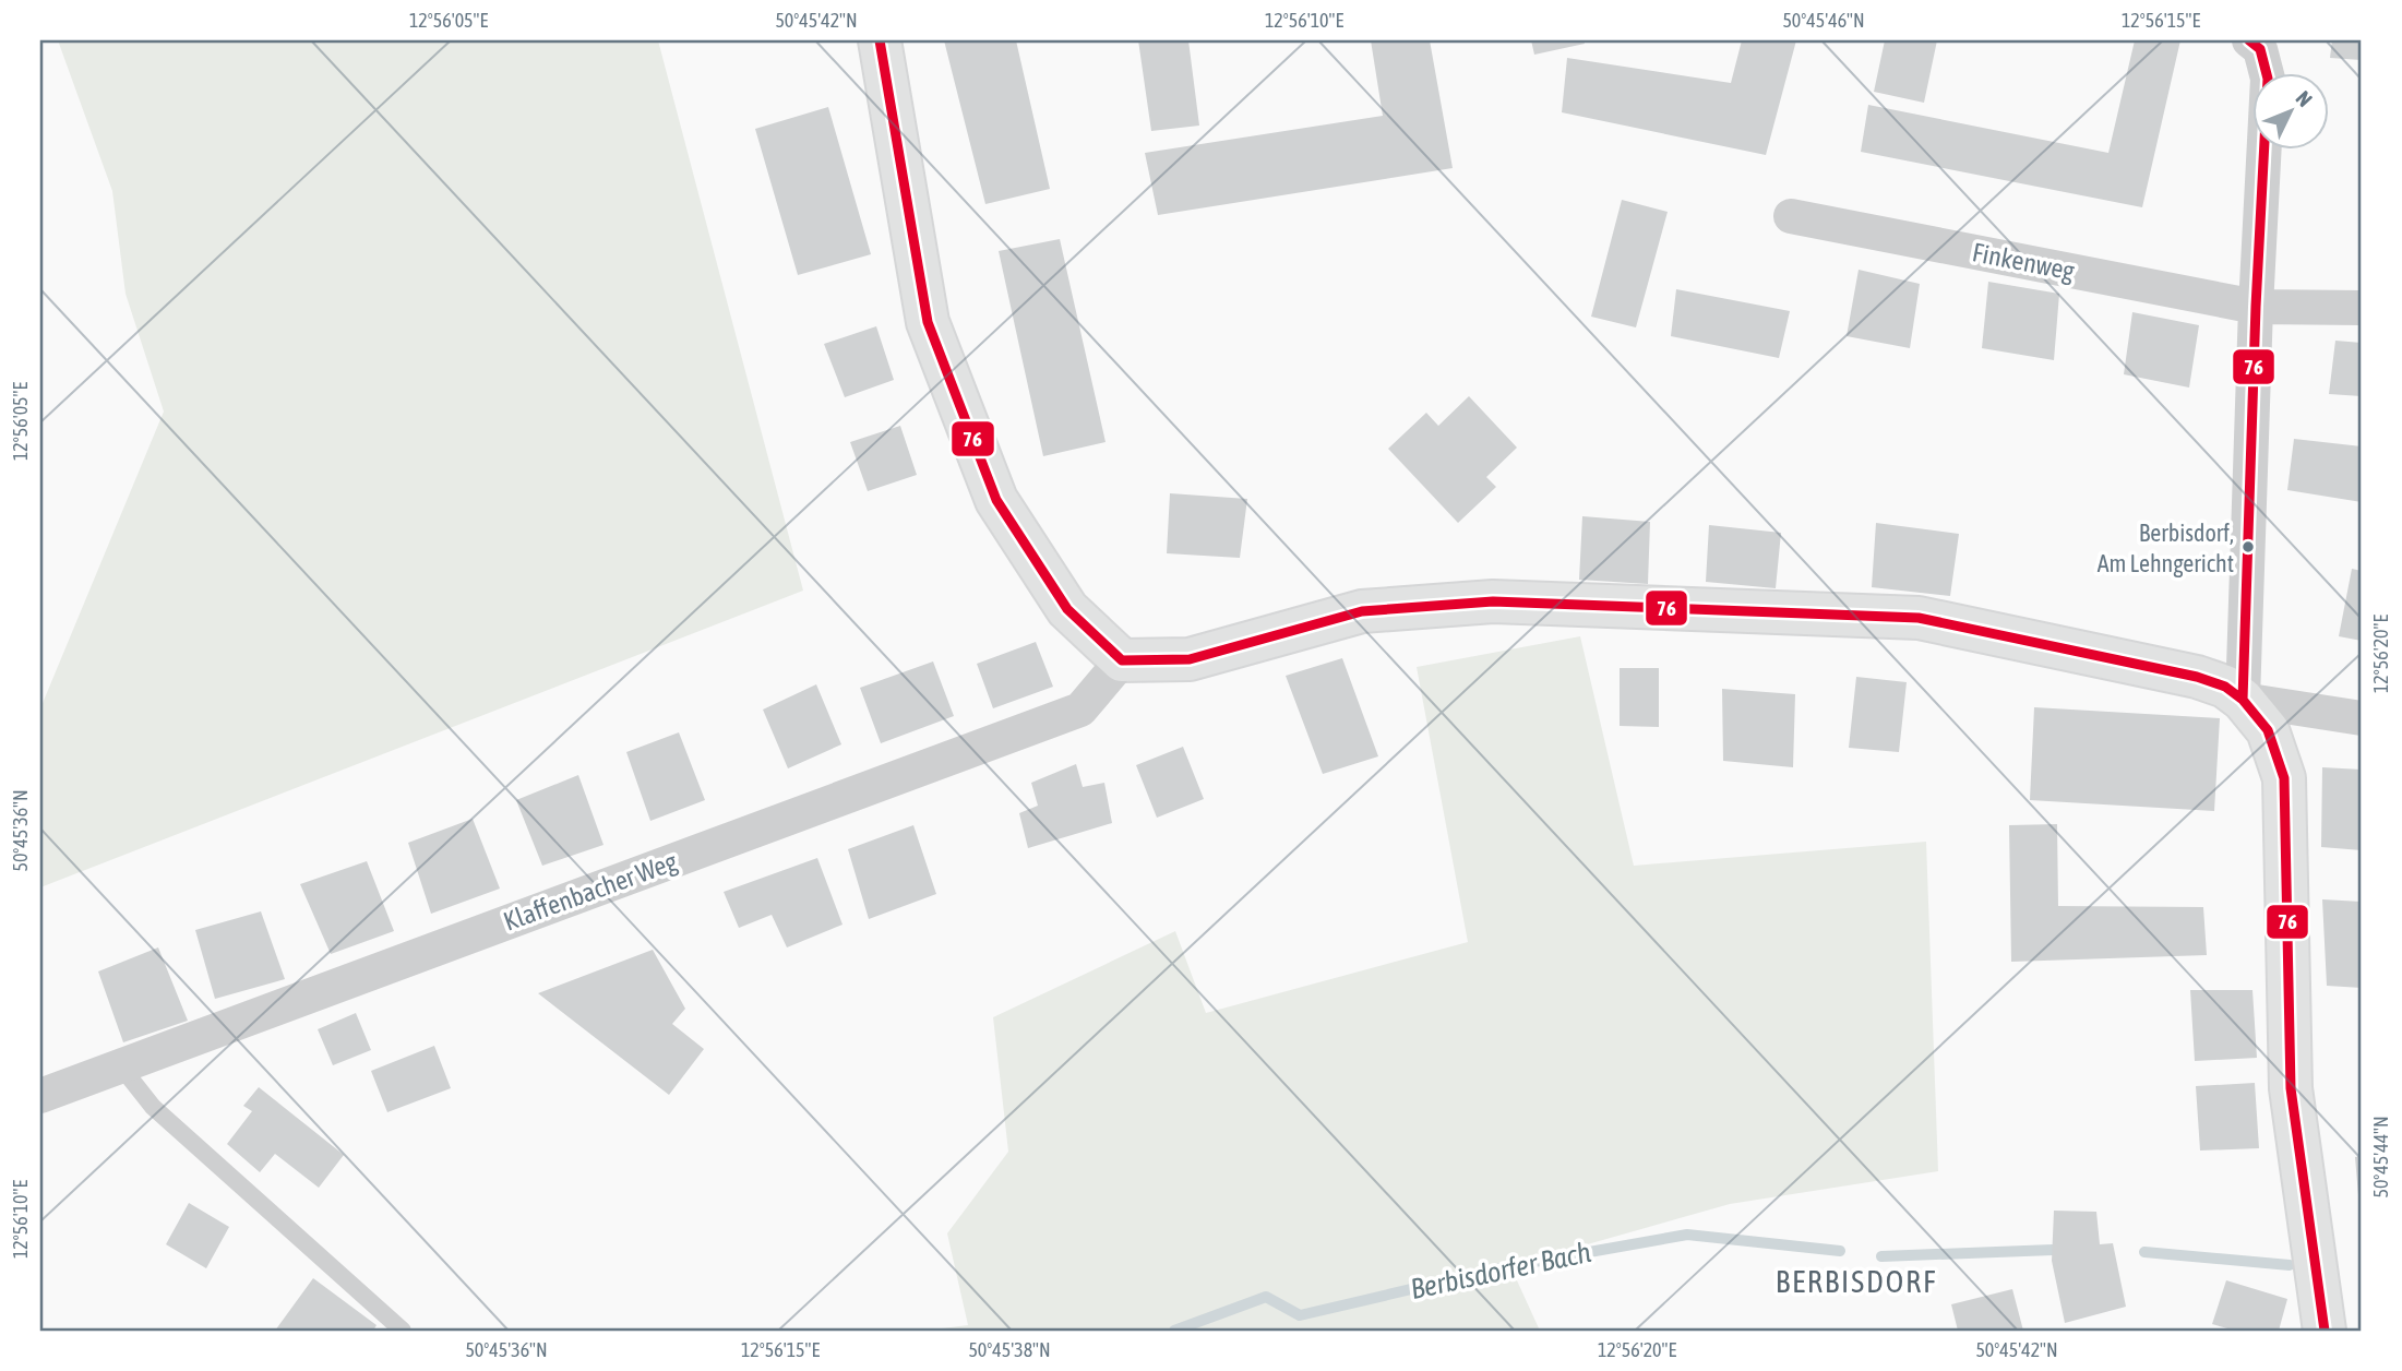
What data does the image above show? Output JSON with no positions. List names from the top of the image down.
{
  "streets": {
    "street": ["Finkenweg", "Klaffenbacher Weg"]
  },
  "districts": ["BERBISDORF"],
  "water": ["Berbisdorfer Bach"],
  "places": ["Berbisdorf, Am Lehngericht"],
  "lines": ["transit line 76"],
  "north": "top right",
  "coordinates": [
    "12°56'05\"E",
    "50°45'42\"N",
    "12°56'10\"E",
    "50°45'46\"N",
    "12°56'15\"E",
    "12°56'20\"E",
    "50°45'36\"N",
    "50°45'44\"N",
    "50°45'38\"N"
  ]
}
